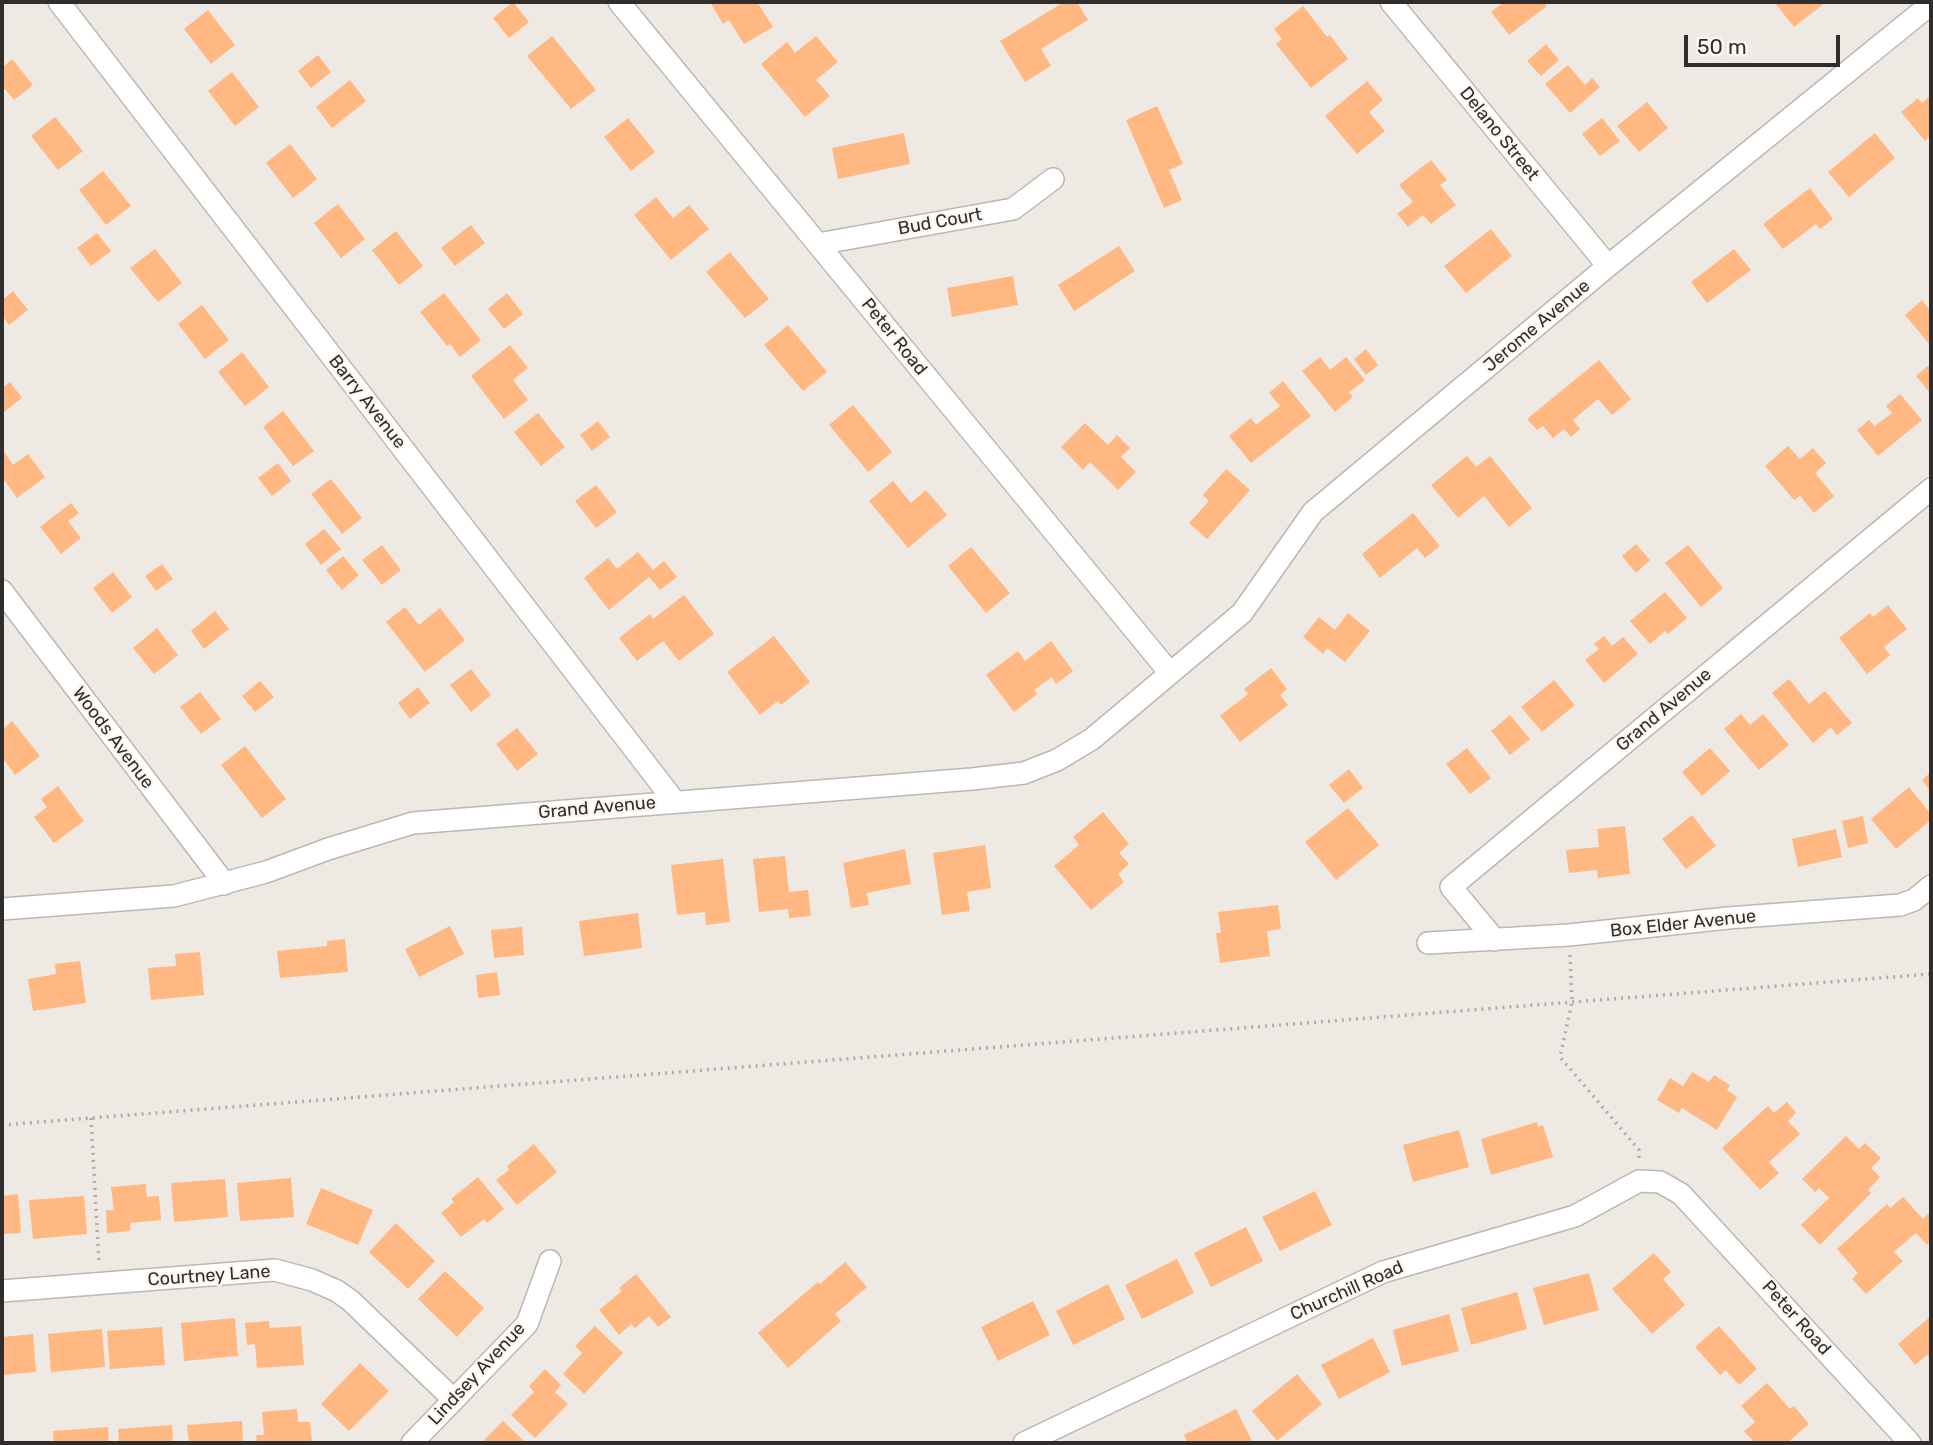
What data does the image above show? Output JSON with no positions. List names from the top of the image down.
{
  "streets": {
    "street": [
      "Delano Street",
      "Bud Court",
      "Jerome Avenue",
      "Peter Road",
      "Barry Avenue",
      "Grand Avenue",
      "Woods Avenue",
      "Box Elder Avenue",
      "Courtney Lane",
      "Churchill Road",
      "Lindsey Avenue"
    ]
  },
  "crossings": [
    ["Delano Street", "Jerome Avenue"],
    ["Bud Court", "Peter Road"],
    ["Jerome Avenue", "Peter Road"],
    ["Jerome Avenue", "Grand Avenue"],
    ["Peter Road", "Grand Avenue"],
    ["Peter Road", "Churchill Road"],
    ["Barry Avenue", "Grand Avenue"],
    ["Grand Avenue", "Woods Avenue"],
    ["Grand Avenue", "Box Elder Avenue"],
    ["Courtney Lane", "Lindsey Avenue"]
  ],
  "scale_bar": "50 m"
}
